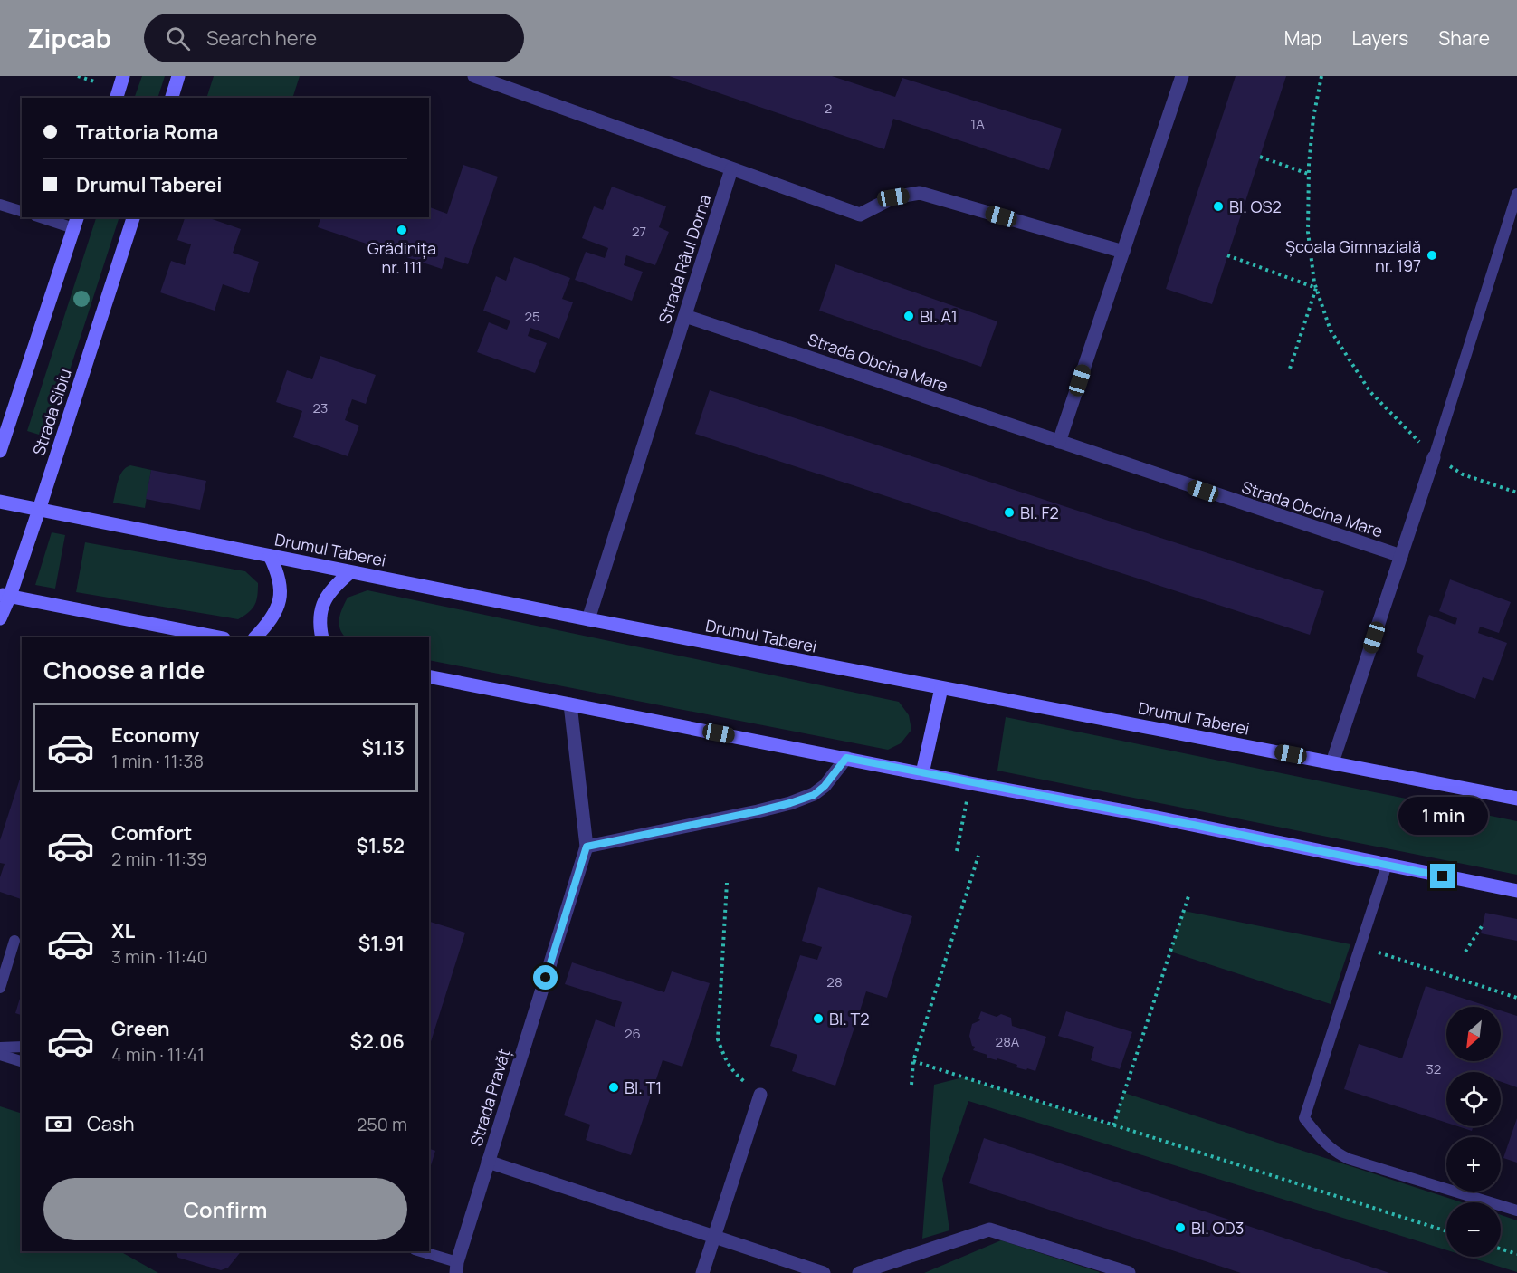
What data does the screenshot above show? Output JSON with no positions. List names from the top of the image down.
{
  "streets": {
    "main road": ["Strada Sibiu", "Drumul Taberei"],
    "street": ["Strada Râul Dorna", "Strada Obcina Mare", "Strada Pravăț"]
  },
  "crossings": [
    ["Strada Râul Dorna", "Strada Obcina Mare"],
    ["Strada Râul Dorna", "Drumul Taberei"],
    ["Strada Sibiu", "Drumul Taberei"]
  ],
  "places": [
    "Bl. OS2",
    "Grădinița nr. 111",
    "Școala Gimnazială nr. 197",
    "Bl. A1",
    "Bl. F2",
    "Bl. T2",
    "Bl. T1",
    "Bl. OD3"
  ],
  "house_numbers": [
    "2",
    "1A",
    "27",
    "25",
    "23",
    "28",
    "26",
    "28A",
    "32"
  ],
  "north": "bottom left",
  "page": {
    "header": "Zipcab",
    "search": "Search here",
    "nav": ["Map", "Layers", "Share"],
    "banner": ["Trattoria Roma", "Drumul Taberei"],
    "heading": "Choose a ride",
    "list": [
      {
        "name": "Economy",
        "note": "1 min · 11:38",
        "value": "$1.13"
      },
      {
        "name": "Comfort",
        "note": "2 min · 11:39",
        "value": "$1.52"
      },
      {
        "name": "XL",
        "note": "3 min · 11:40",
        "value": "$1.91"
      },
      {
        "name": "Green",
        "note": "4 min · 11:41",
        "value": "$2.06"
      }
    ],
    "bubble": "1 min",
    "map_buttons": ["+", "−"],
    "pay": ["Cash", "250 m"],
    "buttons": "Confirm"
  }
}
